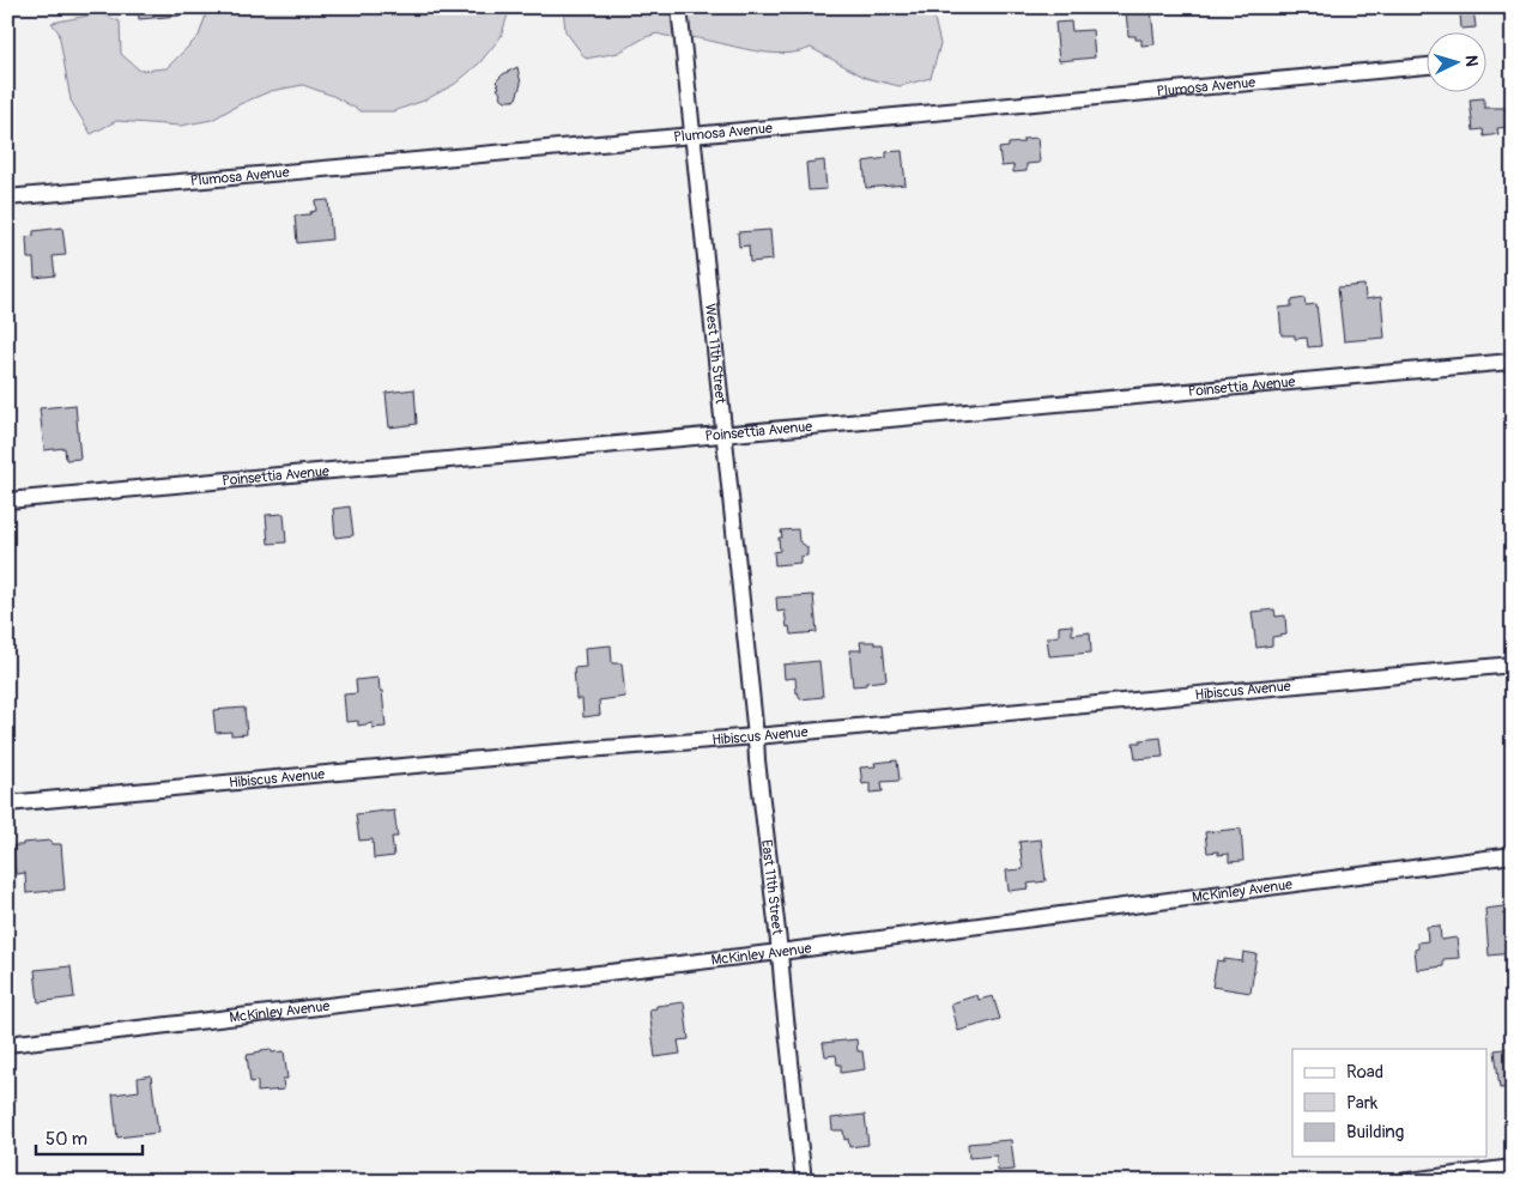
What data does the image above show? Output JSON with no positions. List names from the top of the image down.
{
  "streets": {
    "street": [
      "Plumosa Avenue",
      "West 11th Street",
      "Poinsettia Avenue",
      "Hibiscus Avenue",
      "East 11th Street",
      "McKinley Avenue"
    ]
  },
  "crossings": [
    ["Plumosa Avenue", "West 11th Street"],
    ["West 11th Street", "Poinsettia Avenue"],
    ["West 11th Street", "Hibiscus Avenue"],
    ["West 11th Street", "East 11th Street"],
    ["Hibiscus Avenue", "East 11th Street"],
    ["East 11th Street", "McKinley Avenue"]
  ],
  "legend": ["Road", "Park", "Building"],
  "scale_bar": "50 m",
  "north": "right"
}
